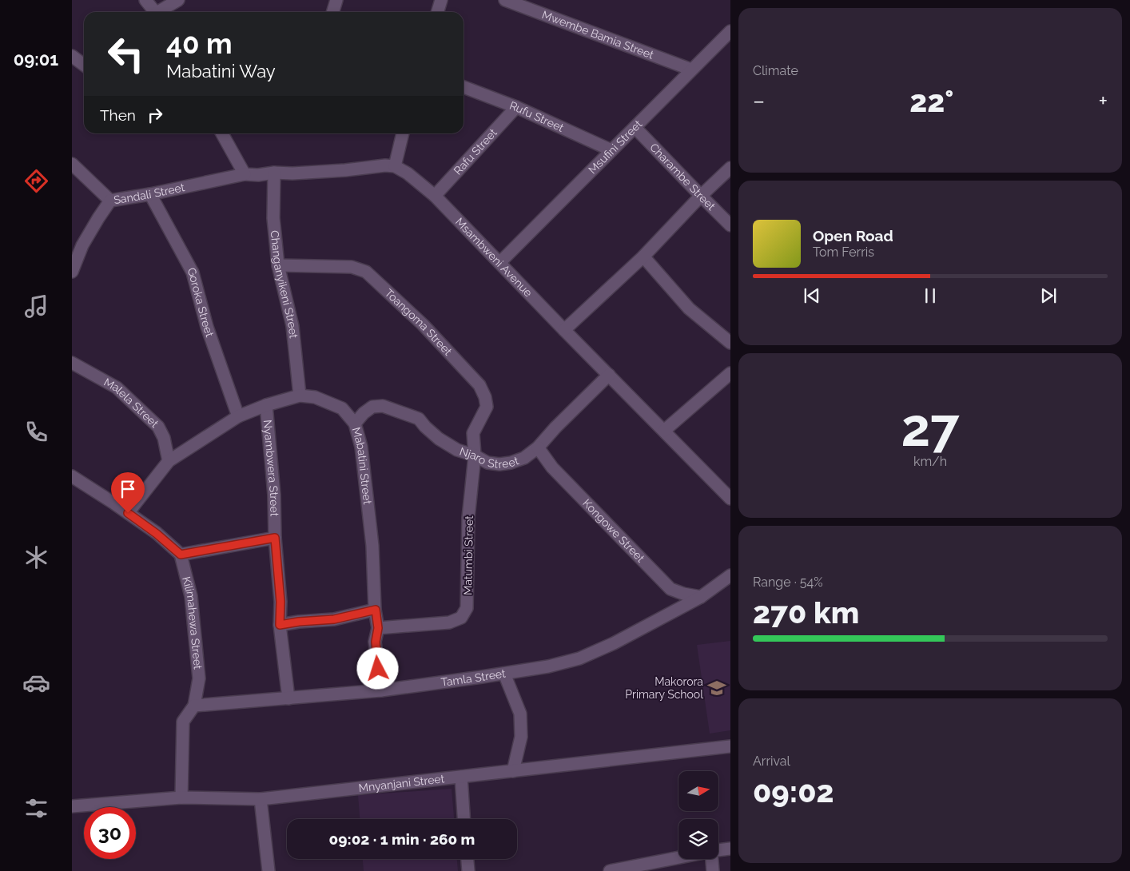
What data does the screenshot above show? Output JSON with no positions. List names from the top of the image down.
{
  "streets": {
    "street": [
      "Mwembe Bamia Street",
      "Rufu Street",
      "Msufini Street",
      "Rafu Street",
      "Charambe Street",
      "Sandali Street",
      "Msambweni Avenue",
      "Changanyikeni Street",
      "Goroka Street",
      "Toangoma Street",
      "Malela Street",
      "Njaro Street",
      "Mabatini Street",
      "Nyambwera Street",
      "Kongowe Street",
      "Matumbi Street",
      "Kilimahewa Street",
      "Tamla Street",
      "Mnyanjani Street"
    ]
  },
  "crossings": [
    ["Mwembe Bamia Street", "Msufini Street"],
    ["Rufu Street", "Msufini Street"],
    ["Rufu Street", "Rafu Street"],
    ["Msufini Street", "Charambe Street"],
    ["Msufini Street", "Msambweni Avenue"],
    ["Rafu Street", "Msambweni Avenue"],
    ["Sandali Street", "Goroka Street"],
    ["Msambweni Avenue", "Njaro Street"],
    ["Changanyikeni Street", "Toangoma Street"],
    ["Changanyikeni Street", "Mabatini Street"],
    ["Goroka Street", "Mabatini Street"],
    ["Toangoma Street", "Njaro Street"],
    ["Toangoma Street", "Matumbi Street"],
    ["Malela Street", "Mabatini Street"],
    ["Njaro Street", "Mabatini Street"],
    ["Njaro Street", "Kongowe Street"],
    ["Njaro Street", "Matumbi Street"],
    ["Mabatini Street", "Nyambwera Street"],
    ["Mabatini Street", "Matumbi Street"],
    ["Mabatini Street", "Tamla Street"],
    ["Nyambwera Street", "Tamla Street"],
    ["Kongowe Street", "Tamla Street"],
    ["Kilimahewa Street", "Tamla Street"],
    ["Kilimahewa Street", "Mnyanjani Street"]
  ],
  "places": {
    "school or university": ["Makorora Primary School"]
  },
  "north": "right",
  "page": {
    "tabs": "09:01",
    "tile": [
      "Climate",
      ["27", "km/h"],
      ["Range · 54%", "270 km"],
      ["Arrival", "09:02"]
    ],
    "turn": ["40 m", "Mabatini Way"],
    "heat": ["−", "22°", "+"],
    "then": "Then",
    "song": ["Open Road", "Tom Ferris"],
    "limit": "30",
    "trip": "09:02 · 1 min · 260 m"
  }
}
